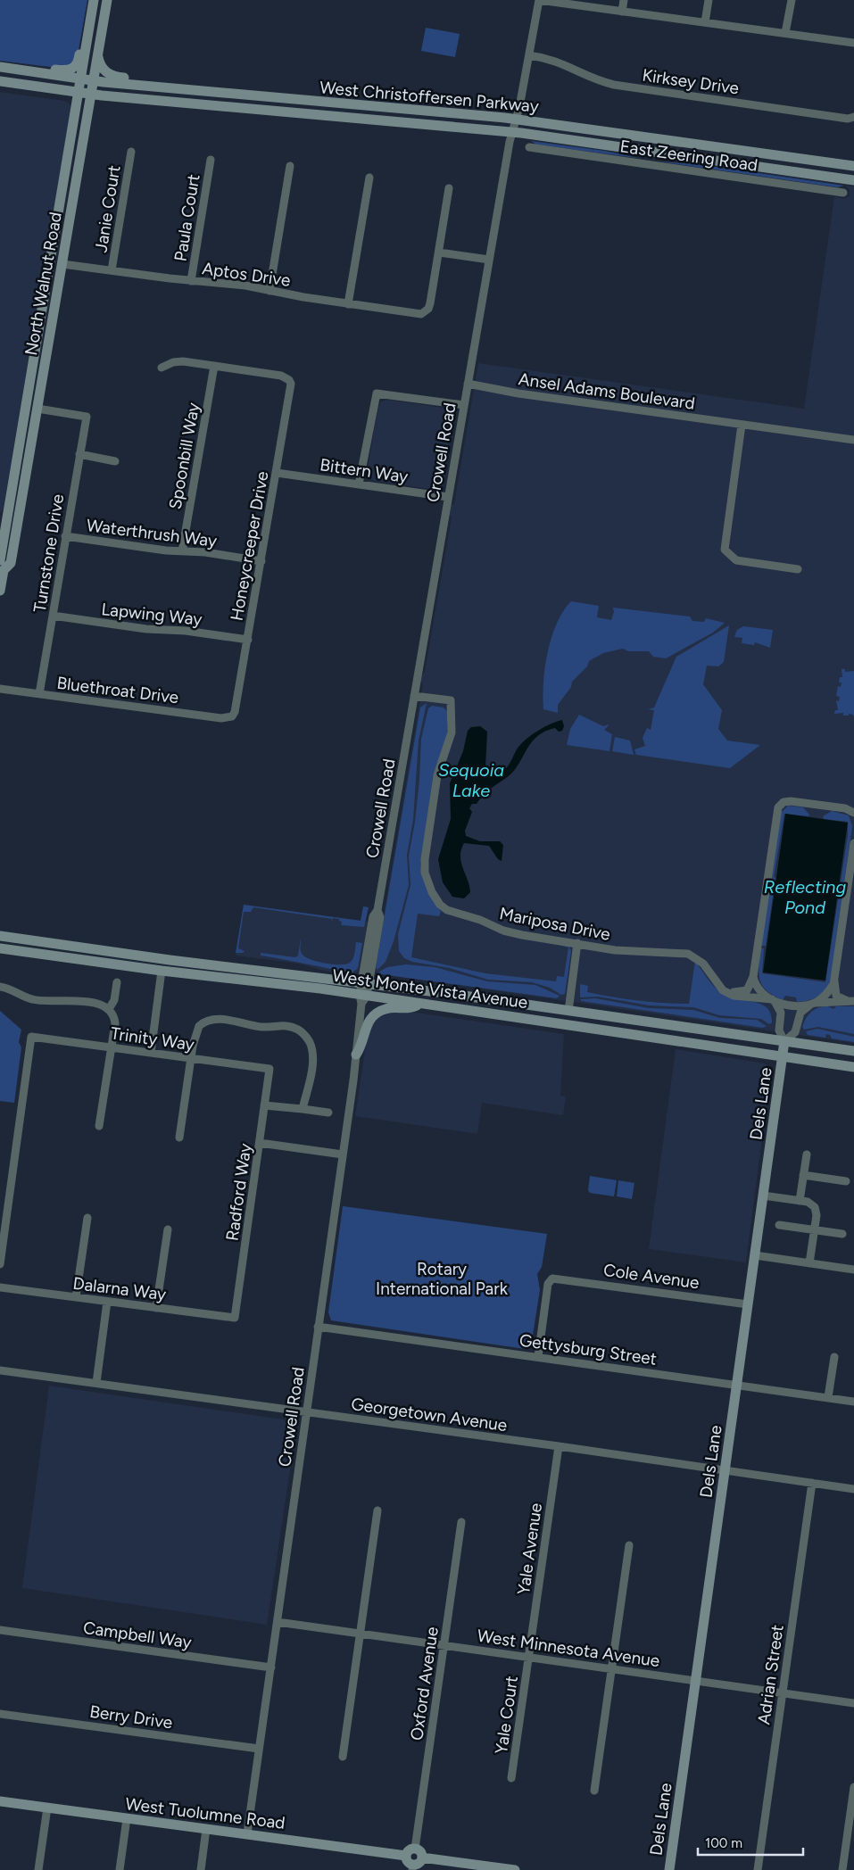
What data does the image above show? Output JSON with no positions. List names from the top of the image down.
{
  "streets": {
    "street": [
      "Kirksey Drive",
      "West Christoffersen Parkway",
      "East Zeering Road",
      "Janie Court",
      "Paula Court",
      "Aptos Drive",
      "North Walnut Road",
      "Ansel Adams Boulevard",
      "Crowell Road",
      "Spoonbill Way",
      "Bittern Way",
      "Waterthrush Way",
      "Honeycreeper Drive",
      "Turnstone Drive",
      "Lapwing Way",
      "Bluethroat Drive",
      "Mariposa Drive",
      "West Monte Vista Avenue",
      "Trinity Way",
      "Dels Lane",
      "Radford Way",
      "Cole Avenue",
      "Dalarna Way",
      "Gettysburg Street",
      "Georgetown Avenue",
      "Yale Avenue",
      "Campbell Way",
      "West Minnesota Avenue",
      "Adrian Street",
      "Oxford Avenue",
      "Yale Court",
      "Berry Drive",
      "West Tuolumne Road"
    ]
  },
  "crossings": [
    ["Kirksey Drive", "Crowell Road"],
    ["West Christoffersen Parkway", "North Walnut Road"],
    ["West Christoffersen Parkway", "Crowell Road"],
    ["Janie Court", "Aptos Drive"],
    ["Paula Court", "Aptos Drive"],
    ["Aptos Drive", "North Walnut Road"],
    ["North Walnut Road", "Turnstone Drive"],
    ["Ansel Adams Boulevard", "Crowell Road"],
    ["Crowell Road", "Bittern Way"],
    ["Crowell Road", "Mariposa Drive"],
    ["Crowell Road", "West Monte Vista Avenue"],
    ["Crowell Road", "Gettysburg Street"],
    ["Crowell Road", "Georgetown Avenue"],
    ["Crowell Road", "Campbell Way"],
    ["Crowell Road", "West Minnesota Avenue"],
    ["Crowell Road", "Berry Drive"],
    ["Crowell Road", "West Tuolumne Road"],
    ["Spoonbill Way", "Waterthrush Way"],
    ["Spoonbill Way", "Honeycreeper Drive"],
    ["Bittern Way", "Honeycreeper Drive"],
    ["Waterthrush Way", "Honeycreeper Drive"],
    ["Waterthrush Way", "Turnstone Drive"],
    ["Honeycreeper Drive", "Lapwing Way"],
    ["Honeycreeper Drive", "Bluethroat Drive"],
    ["Turnstone Drive", "Lapwing Way"],
    ["Turnstone Drive", "Bluethroat Drive"],
    ["West Monte Vista Avenue", "Dels Lane"],
    ["Trinity Way", "Radford Way"],
    ["Dels Lane", "Cole Avenue"],
    ["Dels Lane", "Gettysburg Street"],
    ["Dels Lane", "Georgetown Avenue"],
    ["Dels Lane", "West Minnesota Avenue"],
    ["Radford Way", "Dalarna Way"],
    ["Cole Avenue", "Gettysburg Street"],
    ["Georgetown Avenue", "Yale Avenue"],
    ["Georgetown Avenue", "Adrian Street"],
    ["Yale Avenue", "West Minnesota Avenue"],
    ["Yale Avenue", "Yale Court"],
    ["West Minnesota Avenue", "Adrian Street"],
    ["West Minnesota Avenue", "Oxford Avenue"],
    ["West Minnesota Avenue", "Yale Court"],
    ["Oxford Avenue", "West Tuolumne Road"]
  ],
  "water": ["Sequoia Lake", "Reflecting Pond"],
  "parks": ["Rotary International Park"],
  "scale_bar": "100 m"
}
